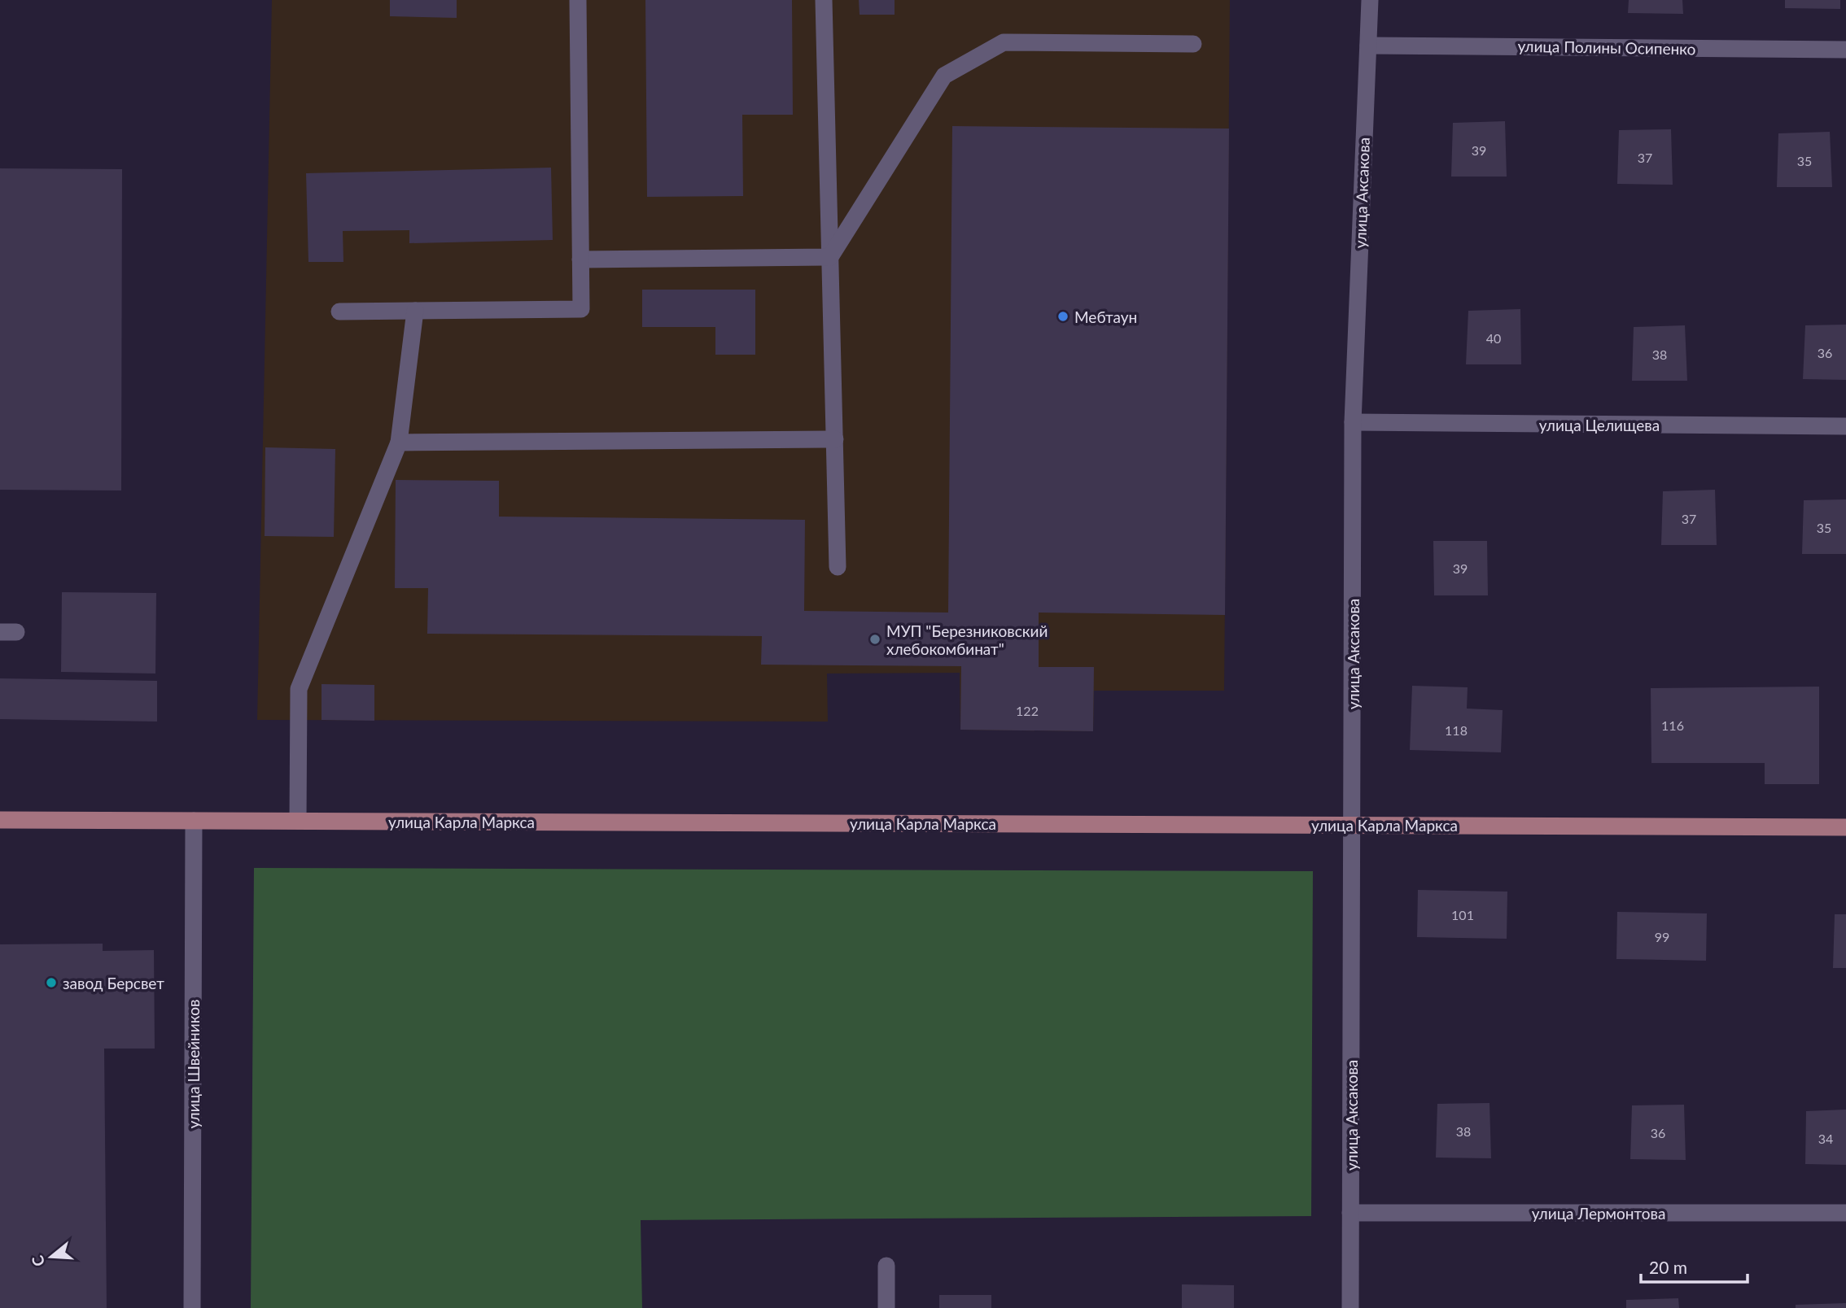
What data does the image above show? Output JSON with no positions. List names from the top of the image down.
{
  "streets": {
    "main road": ["улица Карла Маркса"],
    "street": [
      "улица Полины Осипенко",
      "улица Аксакова",
      "улица Целищева",
      "улица Швейников",
      "улица Лермонтова"
    ]
  },
  "crossings": [
    ["улица Полины Осипенко", "улица Аксакова"],
    ["улица Аксакова", "улица Целищева"],
    ["улица Аксакова", "улица Карла Маркса"],
    ["улица Аксакова", "улица Лермонтова"],
    ["улица Карла Маркса", "улица Швейников"]
  ],
  "places": ["Мебтаун", "МУП \"Березниковский хлебокомбинат\"", "завод Берсвет"],
  "house_numbers": [
    "39",
    "37",
    "35",
    "40",
    "36",
    "38",
    "37",
    "35",
    "39",
    "122",
    "116",
    "118",
    "101",
    "99",
    "38",
    "36",
    "34"
  ],
  "scale_bar": "20 m",
  "north": "left"
}
